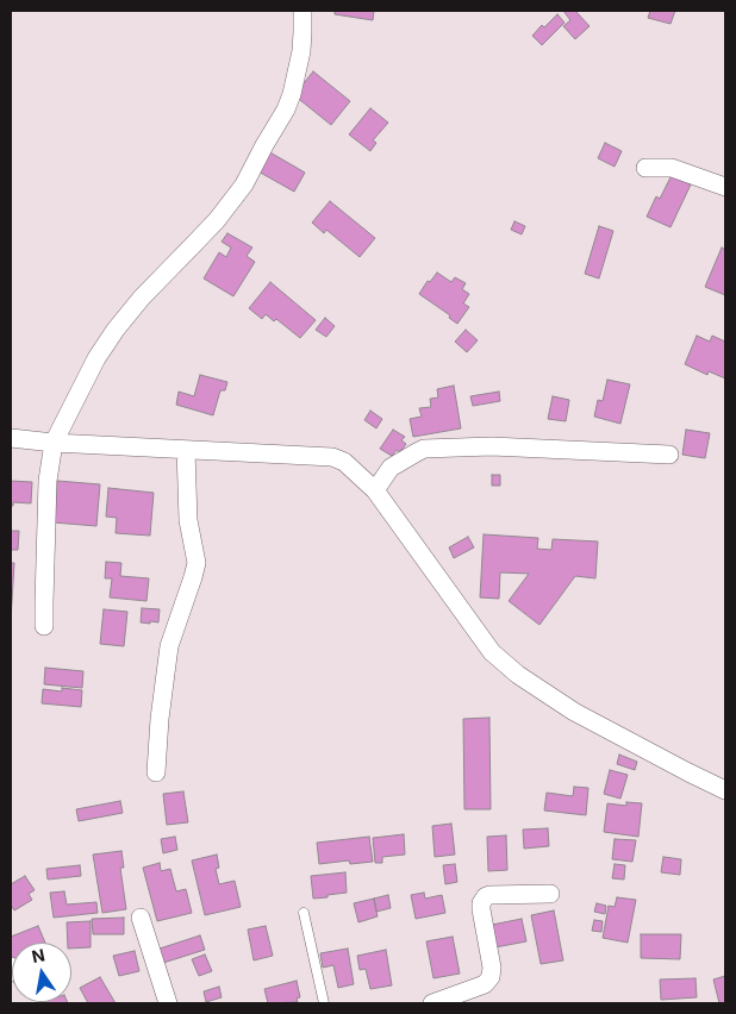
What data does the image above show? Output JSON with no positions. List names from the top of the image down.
{
  "north": "top"
}
